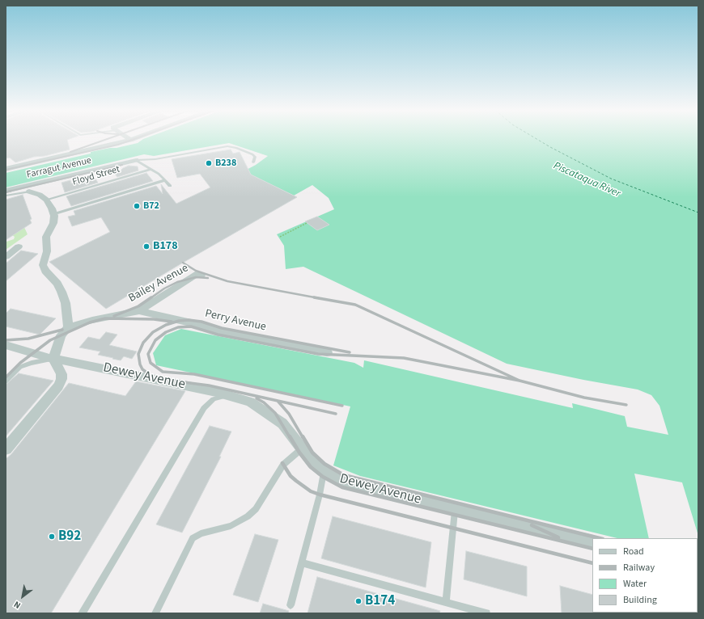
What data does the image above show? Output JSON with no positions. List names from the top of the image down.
{
  "streets": {
    "street": [
      "Farragut Avenue",
      "Bailey Avenue",
      "Perry Avenue",
      "Dewey Avenue"
    ],
    "lane": ["Floyd Street"]
  },
  "crossings": [
    ["Bailey Avenue", "Perry Avenue"]
  ],
  "water": ["Piscataqua River"],
  "places": [
    "B238",
    "B72",
    "B178",
    "B92",
    "B174"
  ],
  "legend": [
    "Road",
    "Railway",
    "Water",
    "Building"
  ],
  "north": "bottom left"
}
